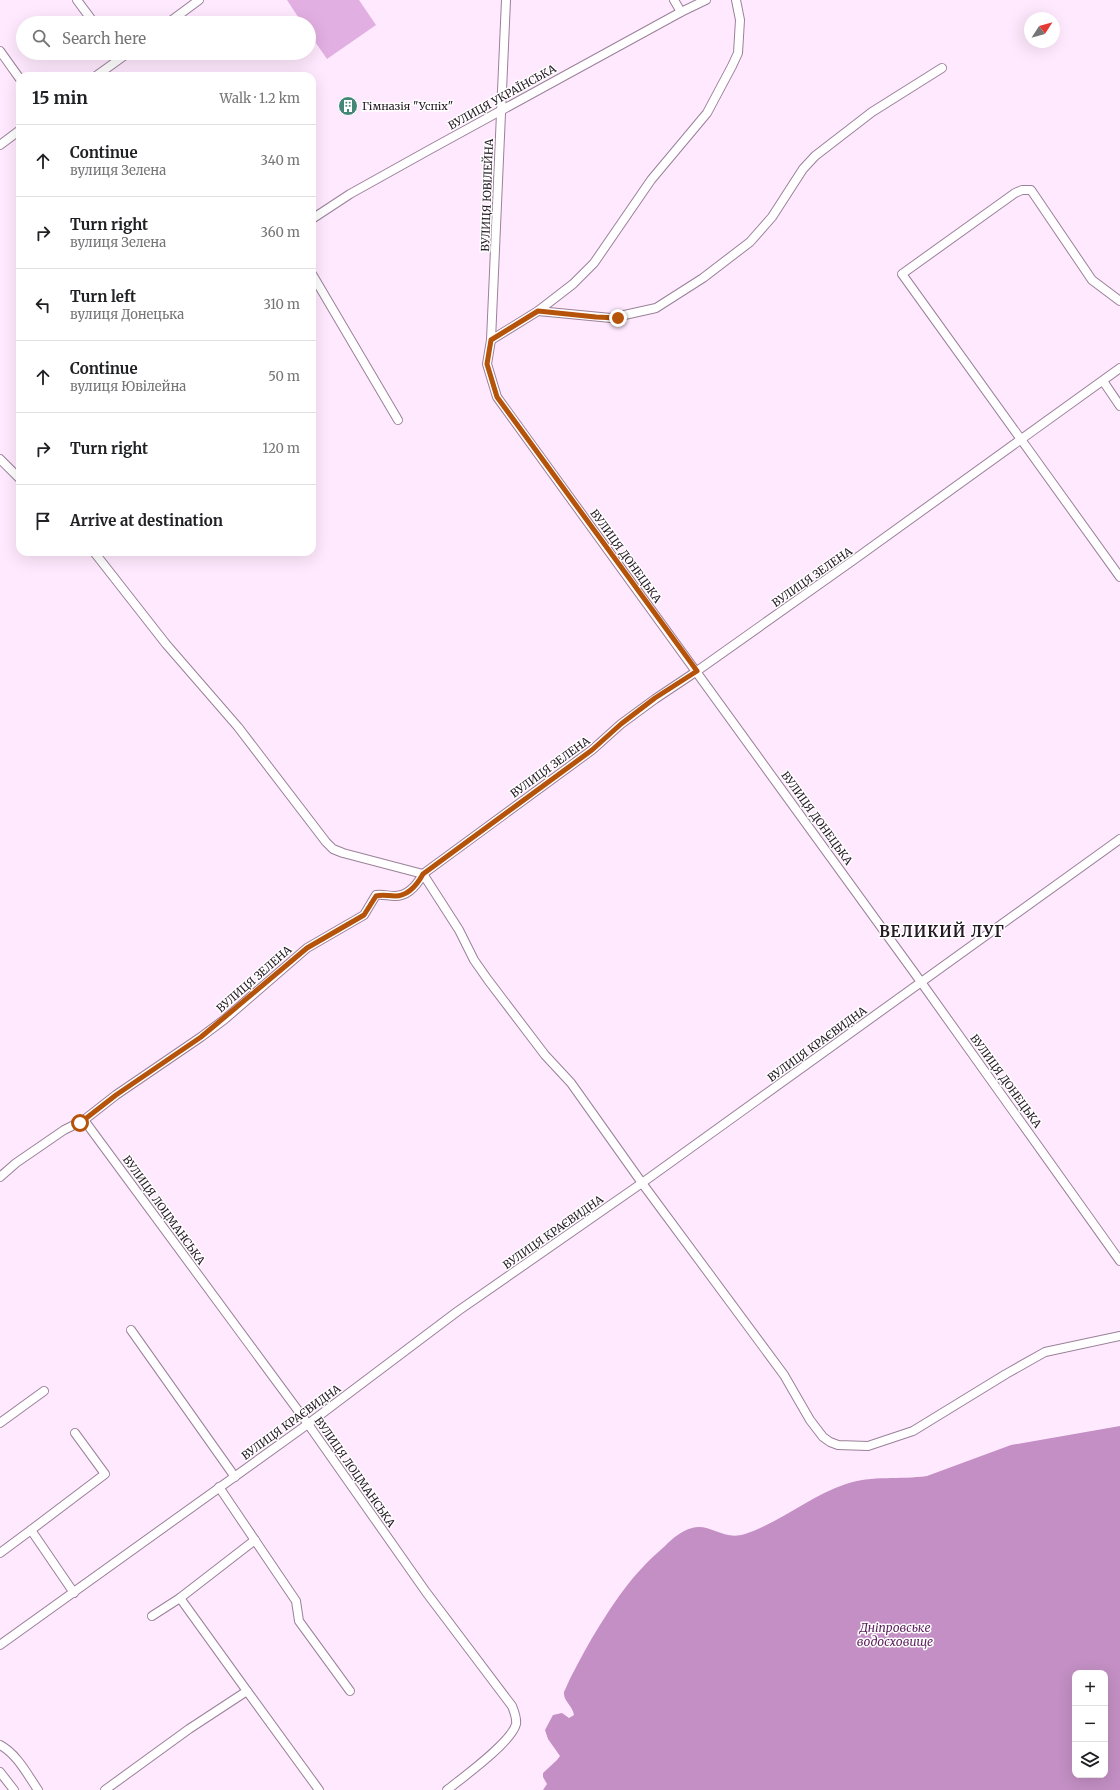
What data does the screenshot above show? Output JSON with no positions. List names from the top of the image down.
{
  "streets": {
    "street": [
      "ВУЛИЦЯ УКРАЇНСЬКА",
      "ВУЛИЦЯ ЮВІЛЕЙНА",
      "ВУЛИЦЯ ДОНЕЦЬКА",
      "ВУЛИЦЯ ЗЕЛЕНА",
      "ВУЛИЦЯ КРАЄВИДНА",
      "ВУЛИЦЯ ЛОЦМАНСЬКА"
    ]
  },
  "crossings": [
    ["ВУЛИЦЯ УКРАЇНСЬКА", "ВУЛИЦЯ ЮВІЛЕЙНА"],
    ["ВУЛИЦЯ ЮВІЛЕЙНА", "ВУЛИЦЯ ДОНЕЦЬКА"],
    ["ВУЛИЦЯ ДОНЕЦЬКА", "ВУЛИЦЯ ЗЕЛЕНА"],
    ["ВУЛИЦЯ ДОНЕЦЬКА", "ВУЛИЦЯ КРАЄВИДНА"],
    ["ВУЛИЦЯ ЗЕЛЕНА", "ВУЛИЦЯ ЛОЦМАНСЬКА"],
    ["ВУЛИЦЯ КРАЄВИДНА", "ВУЛИЦЯ ЛОЦМАНСЬКА"]
  ],
  "districts": ["ВЕЛИКИЙ ЛУГ"],
  "water": ["Дніпровське водосховище"],
  "places": {
    "building": ["Гімназія \"Успіх\""]
  },
  "north": "top right",
  "page": {
    "search": "Search here",
    "heading": ["15 min", "Walk · 1.2 km"],
    "list": [
      ["Continue", "вулиця Зелена", "340 m"],
      ["Turn right", "вулиця Зелена", "360 m"],
      ["Turn left", "вулиця Донецька", "310 m"],
      ["Continue", "вулиця Ювілейна", "50 m"],
      ["Turn right", "120 m"],
      "Arrive at destination"
    ],
    "map_buttons": ["+", "−"]
  }
}
